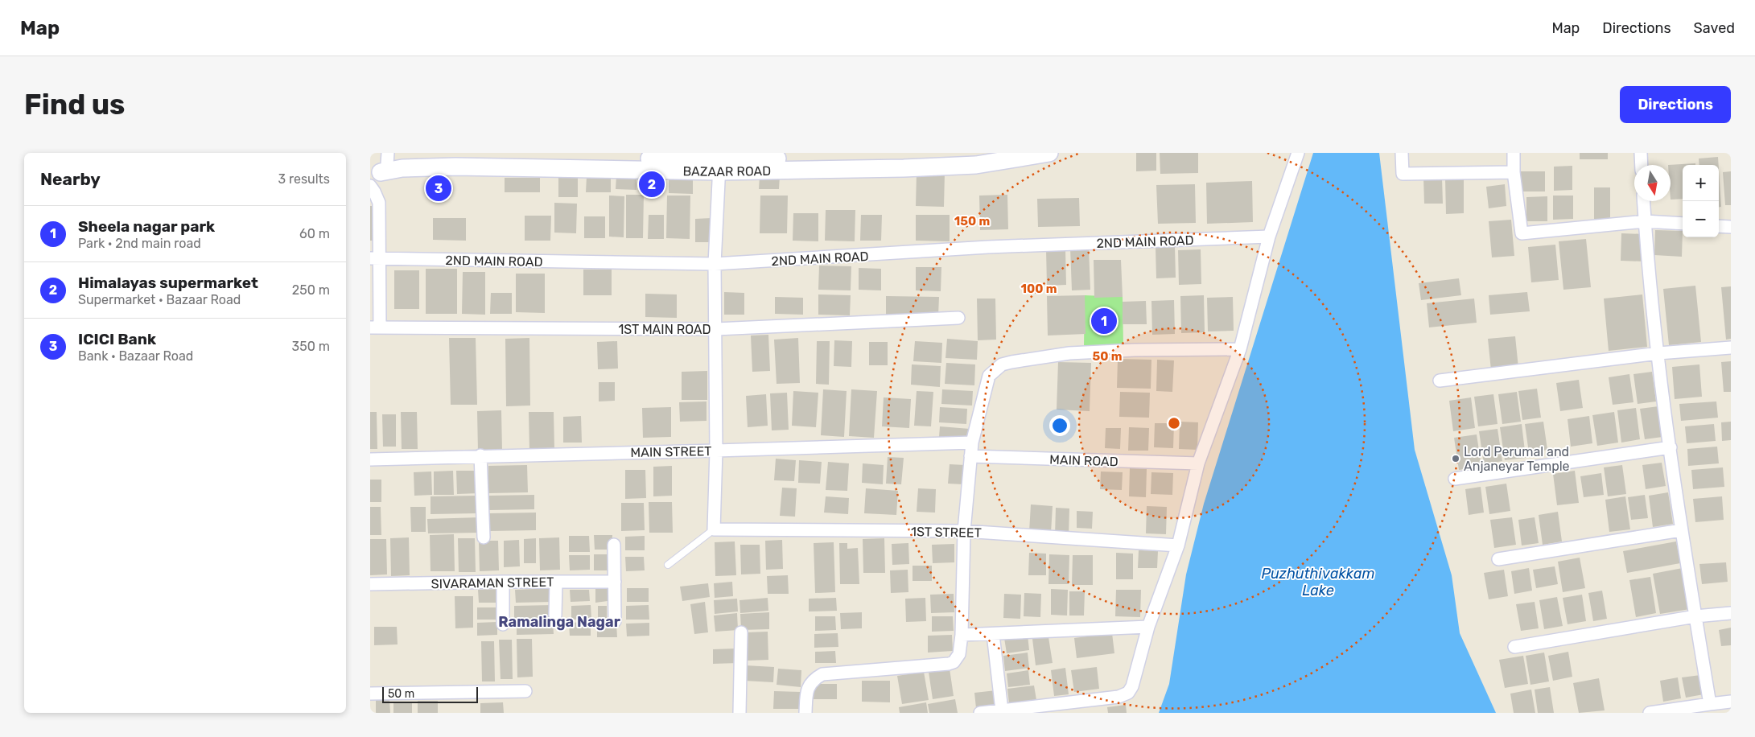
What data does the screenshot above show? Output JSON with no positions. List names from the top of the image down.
{
  "streets": {
    "main road": ["BAZAAR ROAD"],
    "street": [
      "2ND MAIN ROAD",
      "1ST MAIN ROAD",
      "MAIN STREET",
      "MAIN ROAD",
      "1ST STREET",
      "SIVARAMAN STREET"
    ]
  },
  "districts": ["Ramalinga Nagar"],
  "water": ["Puzhuthivakkam Lake"],
  "places": ["Lord Perumal and Anjaneyar Temple"],
  "scale_bar": "50 m",
  "north": "bottom",
  "page": {
    "header": "Map",
    "nav": ["Map", "Directions", "Saved"],
    "buttons": "Directions",
    "title": "Find us",
    "heading": ["Nearby", "3 results"],
    "map_buttons": ["+", "−"],
    "pins": ["2", "3", "1"],
    "list": [
      {
        "mark": "1",
        "name": "Sheela nagar park",
        "note": "Park · 2nd main road",
        "value": "60 m"
      },
      {
        "mark": "2",
        "name": "Himalayas supermarket",
        "note": "Supermarket · Bazaar Road",
        "value": "250 m"
      },
      {
        "mark": "3",
        "name": "ICICI Bank",
        "note": "Bank · Bazaar Road",
        "value": "350 m"
      }
    ],
    "scale": "50 m"
  },
  "rings": ["150 m", "100 m", "50 m"]
}
